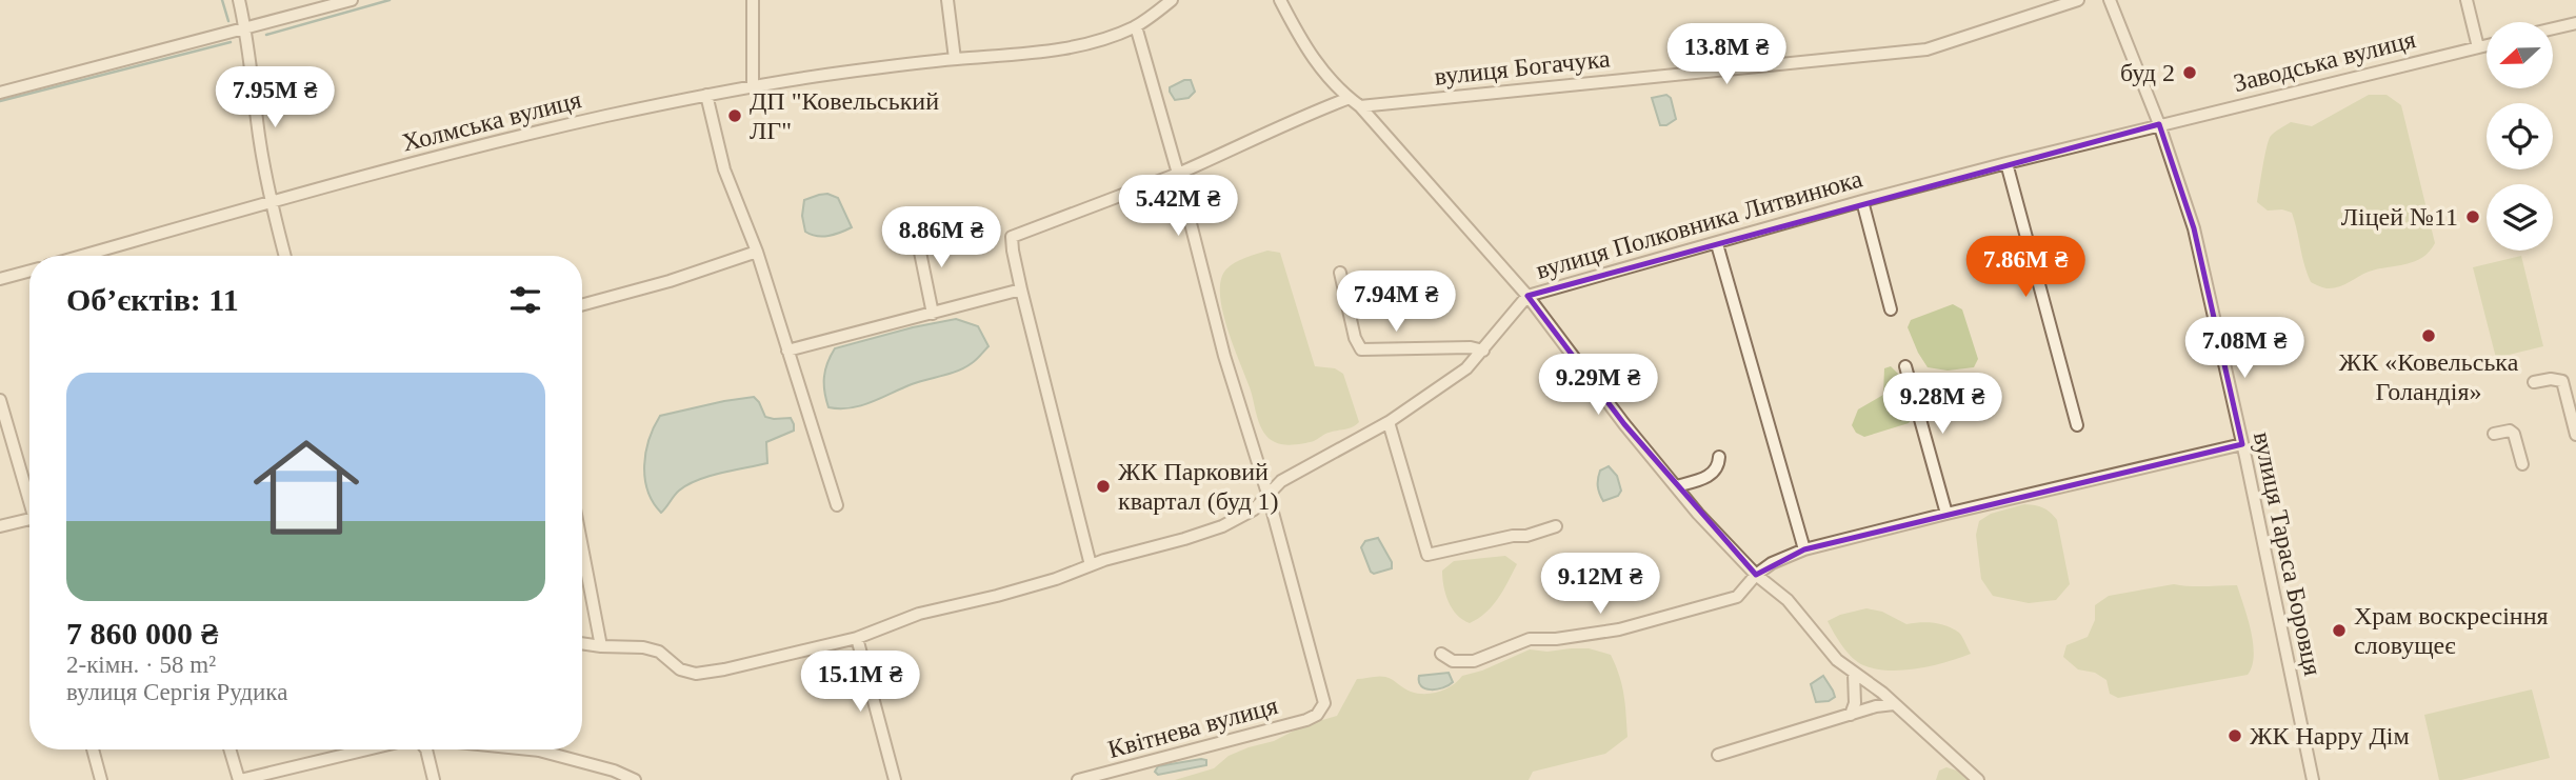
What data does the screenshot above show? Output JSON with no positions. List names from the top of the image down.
{
  "streets": {
    "street": [
      "Заводська вулиця",
      "вулиця Богачука",
      "Холмська вулиця",
      "вулиця Полковника Литвинюка",
      "вулиця Тараса Боровця",
      "Квітнева вулиця"
    ]
  },
  "crossings": [
    ["Заводська вулиця", "вулиця Полковника Литвинюка"],
    ["Заводська вулиця", "вулиця Тараса Боровця"],
    ["вулиця Полковника Литвинюка", "вулиця Тараса Боровця"],
    ["вулиця Полковника Литвинюка", "Квітнева вулиця"]
  ],
  "places": [
    "буд 2",
    "ДП \"Ковельський ЛГ\"",
    "Ліцей №11",
    "ЖК «Ковельська Голандія»",
    "ЖК Парковий квартал (буд 1)",
    "Храм воскресіння словущеє",
    "ЖК Happy Дім"
  ],
  "north": "left",
  "page": {
    "price": [
      "13.8M ₴",
      "7.95M ₴",
      "5.42M ₴",
      "8.86M ₴",
      "7.86M ₴",
      "7.94M ₴",
      "7.08M ₴",
      "9.29M ₴",
      "9.28M ₴",
      "9.12M ₴",
      "15.1M ₴"
    ],
    "heading": "Об’єктів: 11",
    "list": [
      {
        "name": "7 860 000 ₴",
        "note": "2-кімн. · 58 m² · вулиця Сергія Рудика"
      }
    ]
  }
}
